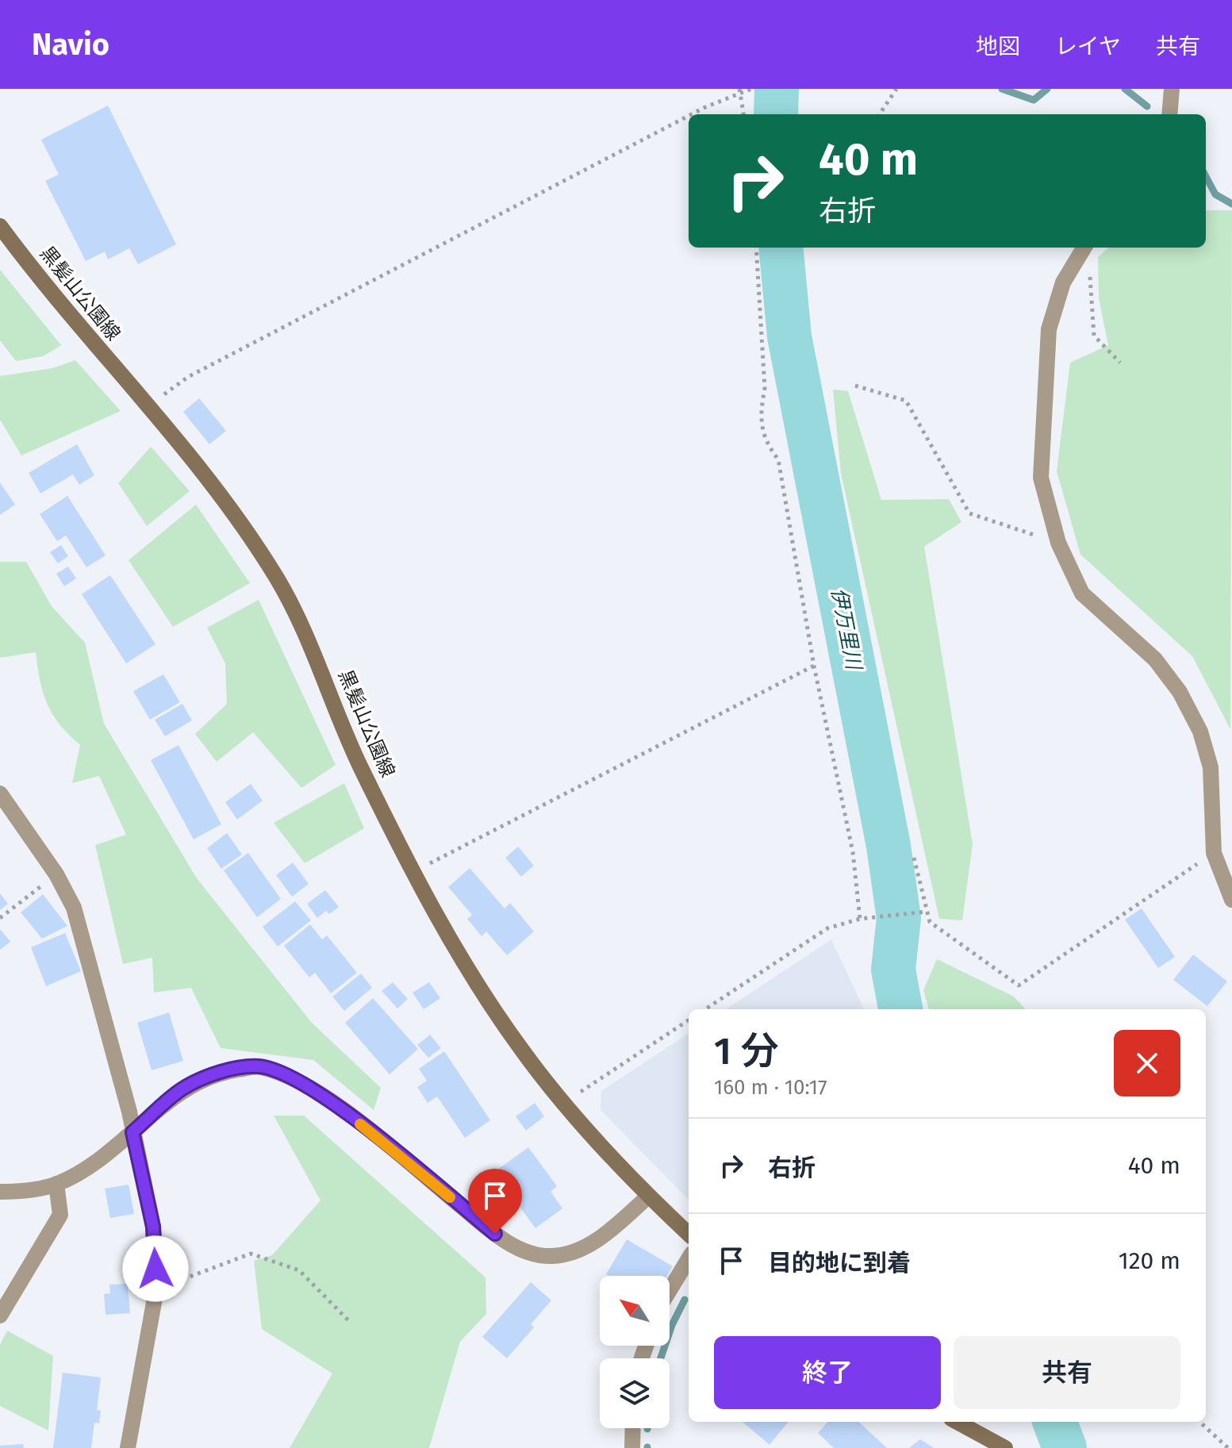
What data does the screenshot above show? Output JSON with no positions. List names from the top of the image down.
{
  "streets": {
    "main road": ["黒髪山公園線"]
  },
  "water": ["伊万里川"],
  "north": "top left",
  "page": {
    "header": "Navio",
    "nav": ["地図", "レイヤ", "共有"],
    "turn": ["40 m", "右折"],
    "heading": ["1 分", "160 m · 10:17"],
    "list": [
      {
        "name": "右折",
        "value": "40 m"
      },
      {
        "name": "目的地に到着",
        "value": "120 m"
      }
    ],
    "buttons": ["終了", "共有"]
  }
}
